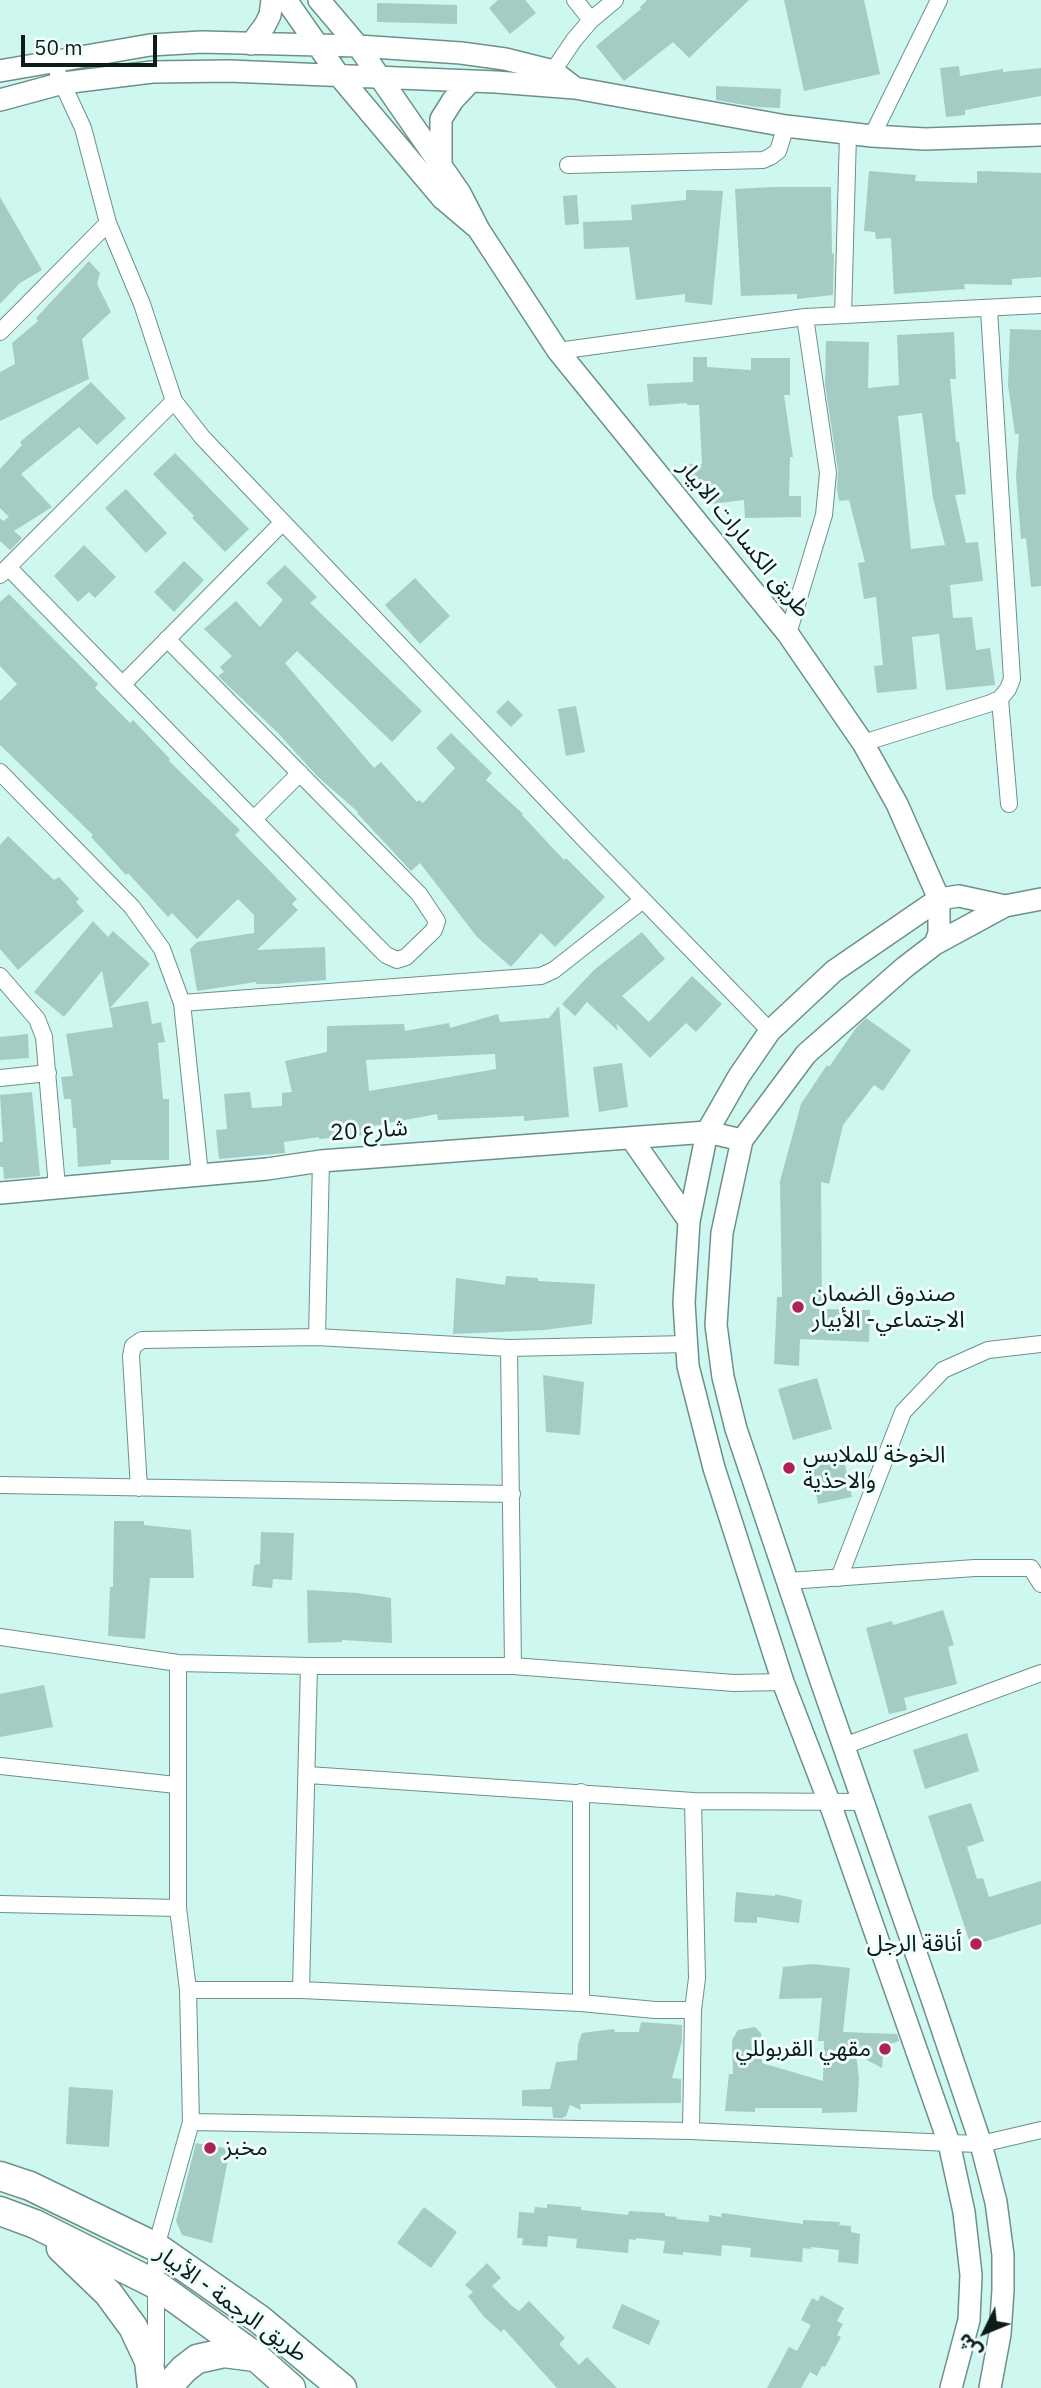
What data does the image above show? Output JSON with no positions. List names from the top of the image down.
{
  "streets": {
    "highway": ["طريق الرجمة - الأبيار"],
    "street": ["طريق الكسارات الابيار", "شارع 20"]
  },
  "places": [
    "صندوق الضمان الاجتماعي- الأبيار",
    "الخوخة للملابس والاحذية",
    "أناقة الرجل",
    "مقهي القربوللي",
    "مخبز"
  ],
  "scale_bar": "50 m",
  "north": "bottom left"
}
